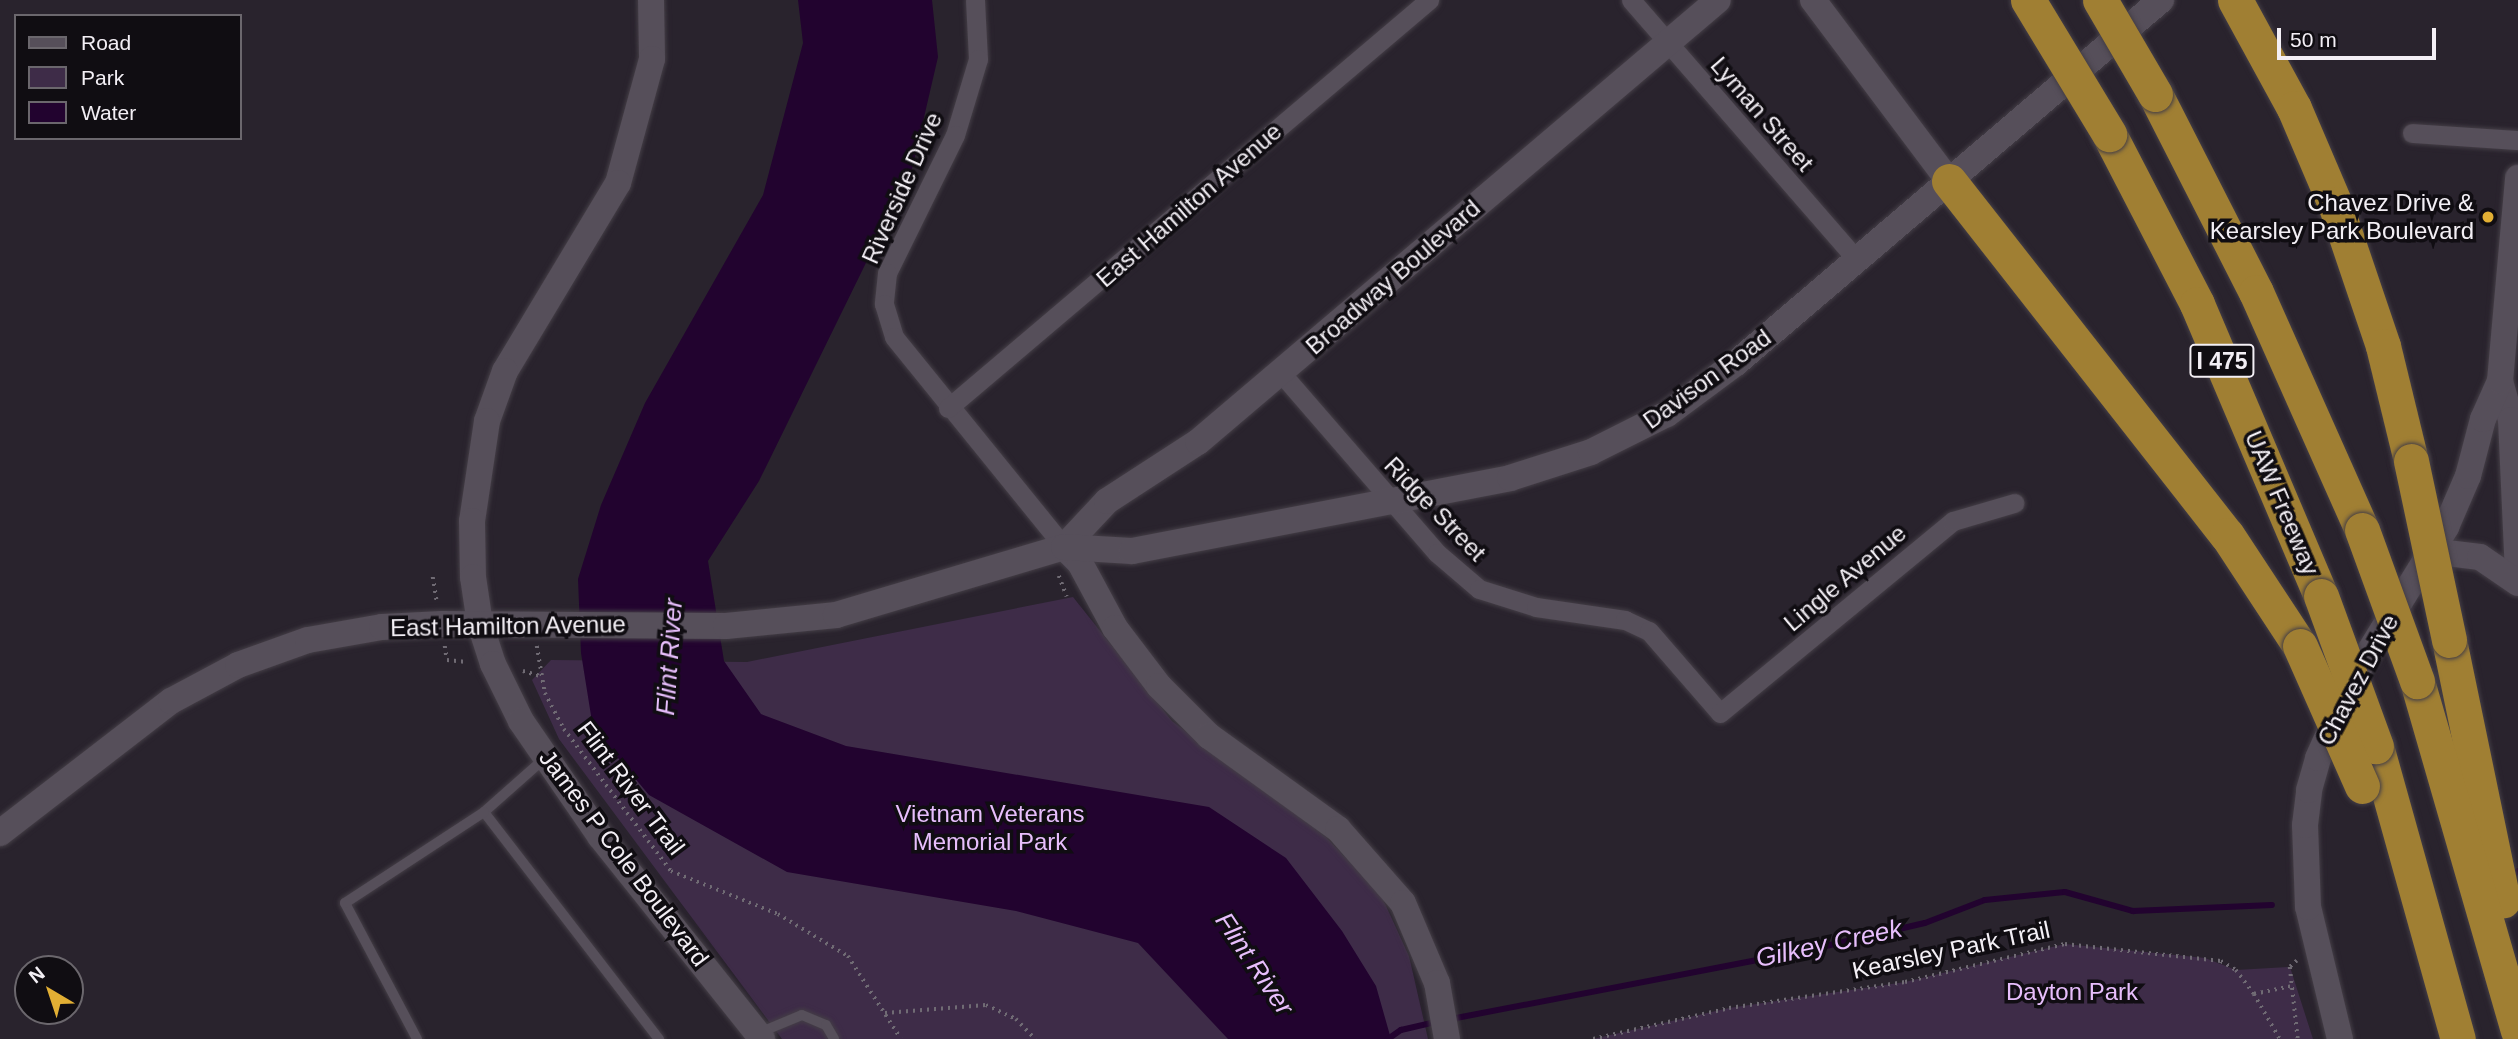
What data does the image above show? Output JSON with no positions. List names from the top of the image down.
{
  "streets": {
    "highway": ["I 475", "UAW Freeway"],
    "main road": [
      "East Hamilton Avenue",
      "Broadway Boulevard",
      "Davison Road",
      "Chavez Drive",
      "James P Cole Boulevard"
    ],
    "street": [
      "Lyman Street",
      "Riverside Drive",
      "Ridge Street",
      "Lingle Avenue"
    ],
    "path": ["Flint River Trail", "Kearsley Park Trail"]
  },
  "crossings": [
    ["Lyman Street", "Broadway Boulevard"],
    ["Lyman Street", "Davison Road"],
    ["Riverside Drive", "East Hamilton Avenue"],
    ["Riverside Drive", "Broadway Boulevard"],
    ["Riverside Drive", "Davison Road"],
    ["East Hamilton Avenue", "Broadway Boulevard"],
    ["East Hamilton Avenue", "Davison Road"],
    ["East Hamilton Avenue", "James P Cole Boulevard"],
    ["Broadway Boulevard", "Davison Road"],
    ["Broadway Boulevard", "Ridge Street"],
    ["Davison Road", "Ridge Street"],
    ["Ridge Street", "Lingle Avenue"]
  ],
  "water": ["Flint River", "Gilkey Creek"],
  "parks": ["Vietnam Veterans Memorial Park", "Dayton Park"],
  "places": ["Chavez Drive & Kearsley Park Boulevard"],
  "legend": ["Road", "Park", "Water"],
  "scale_bar": "50 m",
  "north": "top left"
}
